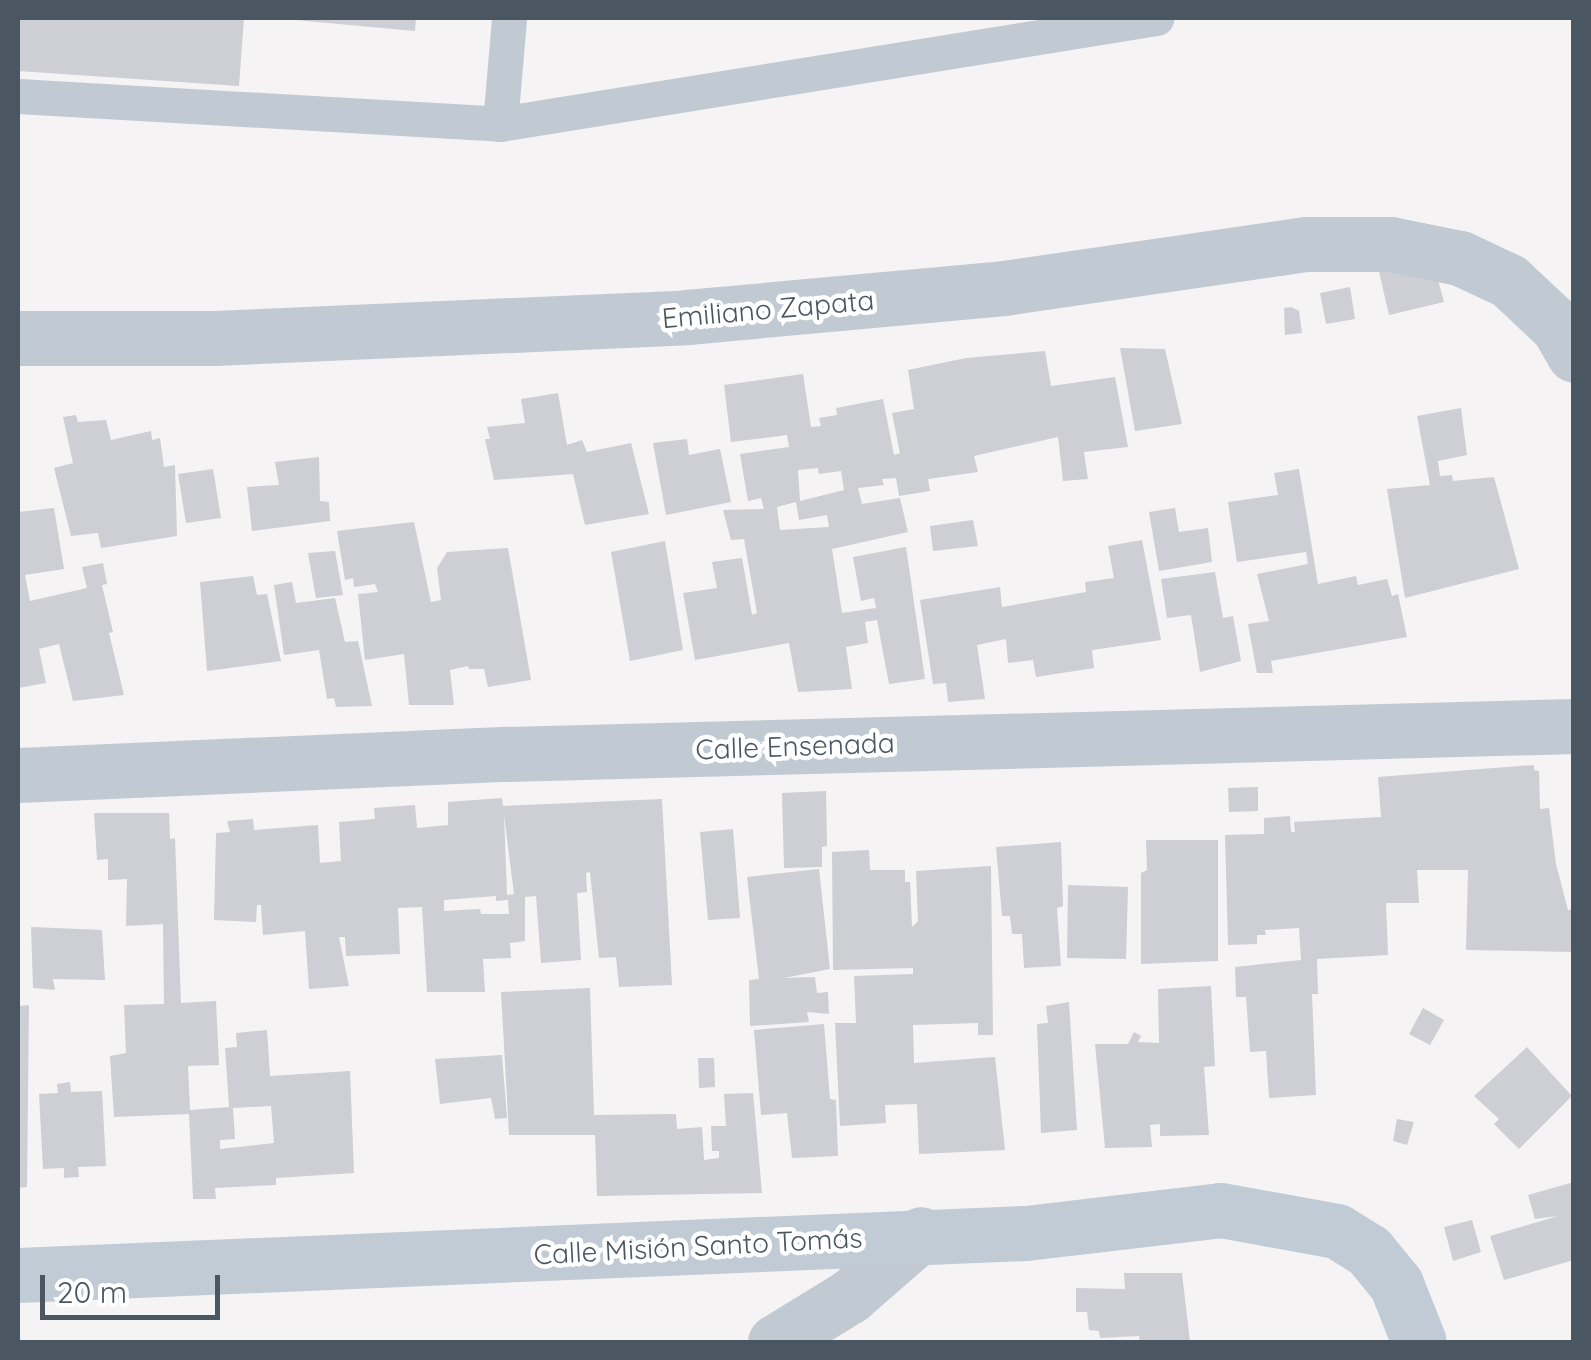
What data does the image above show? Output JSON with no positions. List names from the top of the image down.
{
  "streets": {
    "street": ["Emiliano Zapata", "Calle Ensenada", "Calle Misión Santo Tomás"]
  },
  "scale_bar": "20 m"
}
